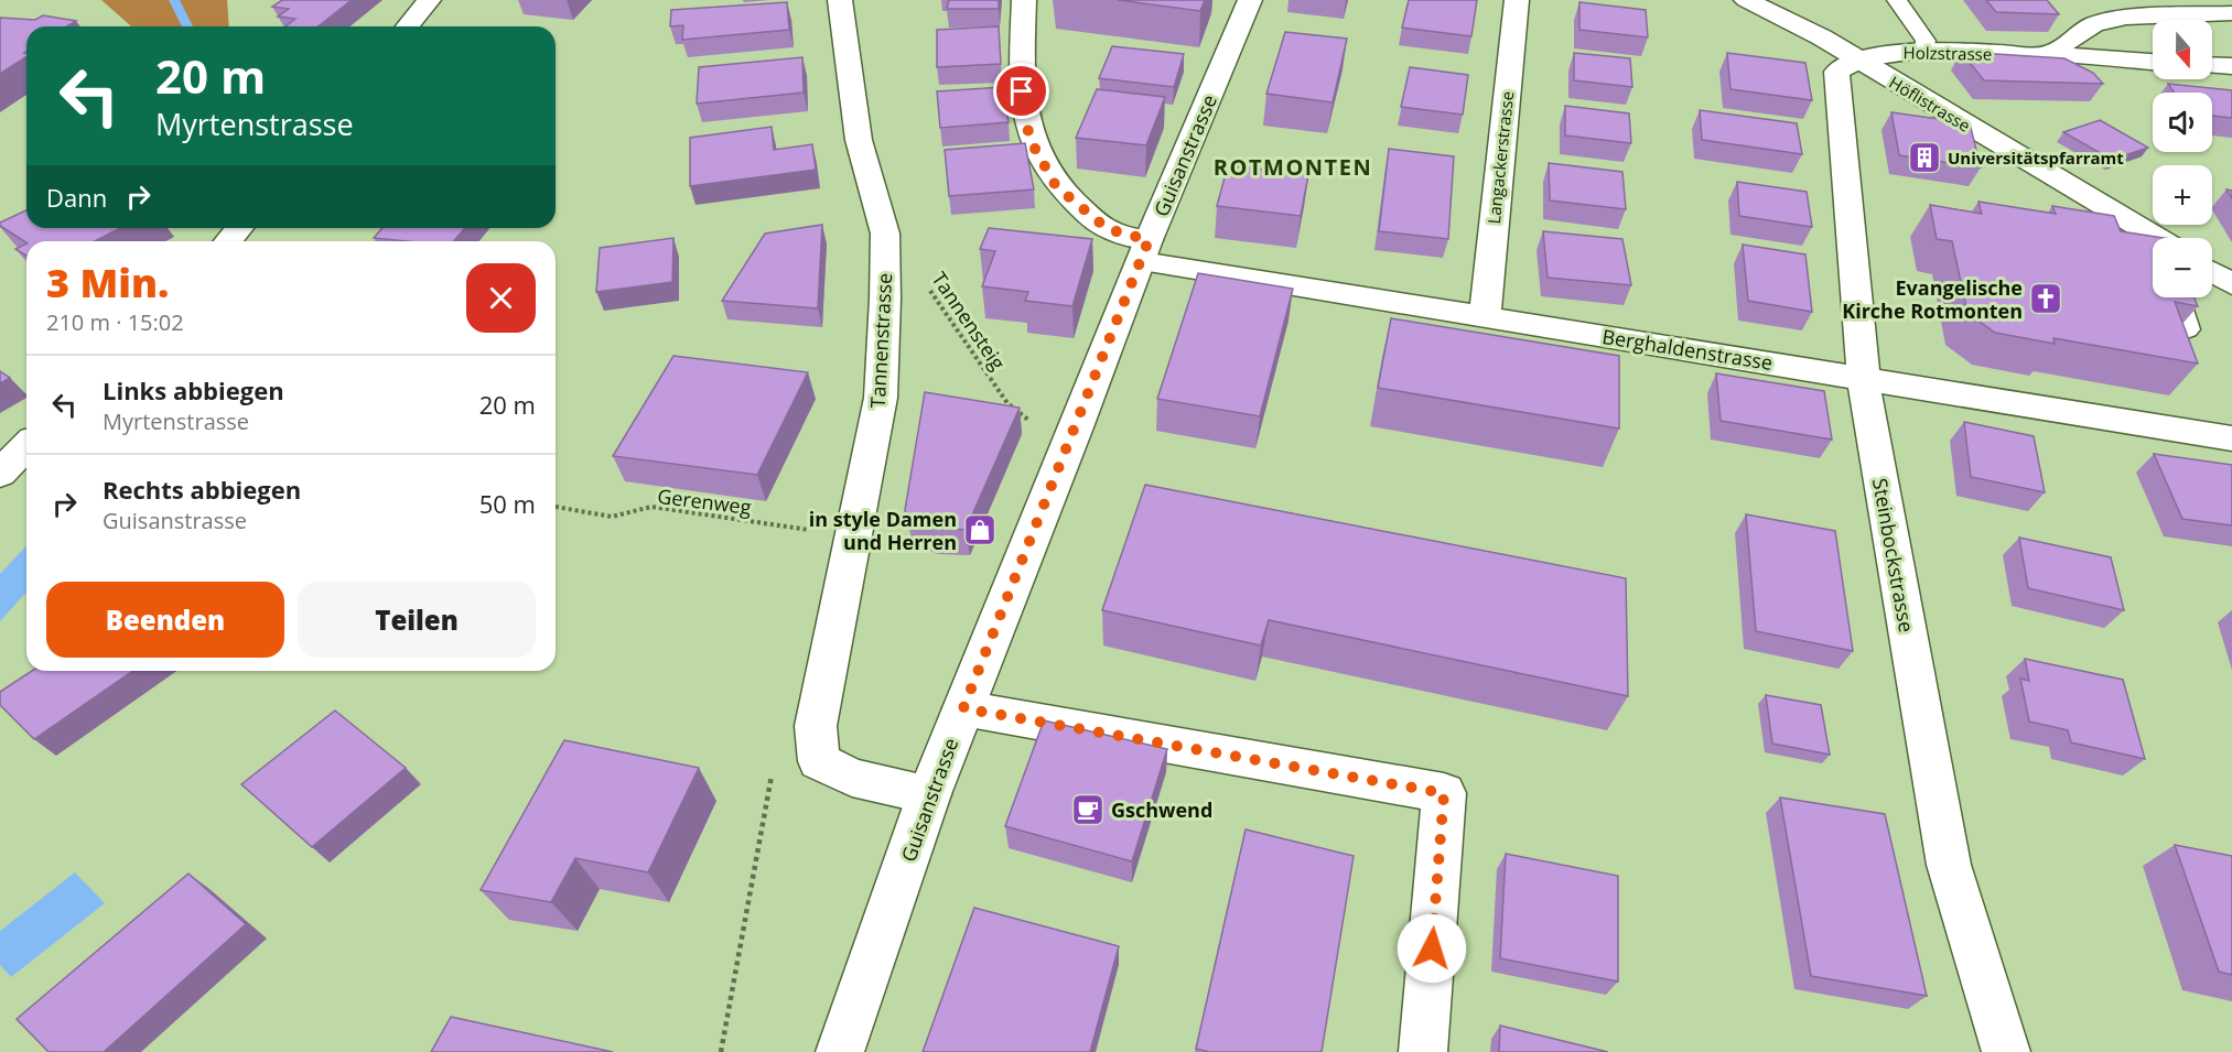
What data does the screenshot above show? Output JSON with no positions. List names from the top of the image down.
{
  "streets": {
    "street": [
      "Holzstrasse",
      "Höflistrasse",
      "Guisanstrasse",
      "Langackerstrasse",
      "Tannenstrasse",
      "Berghaldenstrasse",
      "Steinbockstrasse"
    ],
    "path": ["Tannensteig", "Gerenweg"]
  },
  "crossings": [
    ["Holzstrasse", "Höflistrasse"],
    ["Holzstrasse", "Steinbockstrasse"],
    ["Höflistrasse", "Steinbockstrasse"],
    ["Guisanstrasse", "Tannenstrasse"],
    ["Guisanstrasse", "Berghaldenstrasse"],
    ["Langackerstrasse", "Berghaldenstrasse"],
    ["Tannensteig", "Tannenstrasse"],
    ["Berghaldenstrasse", "Steinbockstrasse"]
  ],
  "districts": ["ROTMONTEN"],
  "places": {
    "building": ["Universitätspfarramt"],
    "church": ["Evangelische Kirche Rotmonten"],
    "shop": ["in style Damen und Herren"],
    "cafe": ["Gschwend"]
  },
  "north": "bottom",
  "page": {
    "map_buttons": ["+", "−"],
    "turn": ["20 m", "Myrtenstrasse"],
    "then": "Dann",
    "heading": ["3 Min.", "210 m · 15:02"],
    "list": [
      {
        "name": "Links abbiegen",
        "note": "Myrtenstrasse",
        "value": "20 m"
      },
      {
        "name": "Rechts abbiegen",
        "note": "Guisanstrasse",
        "value": "50 m"
      }
    ],
    "buttons": ["Beenden", "Teilen"]
  }
}
